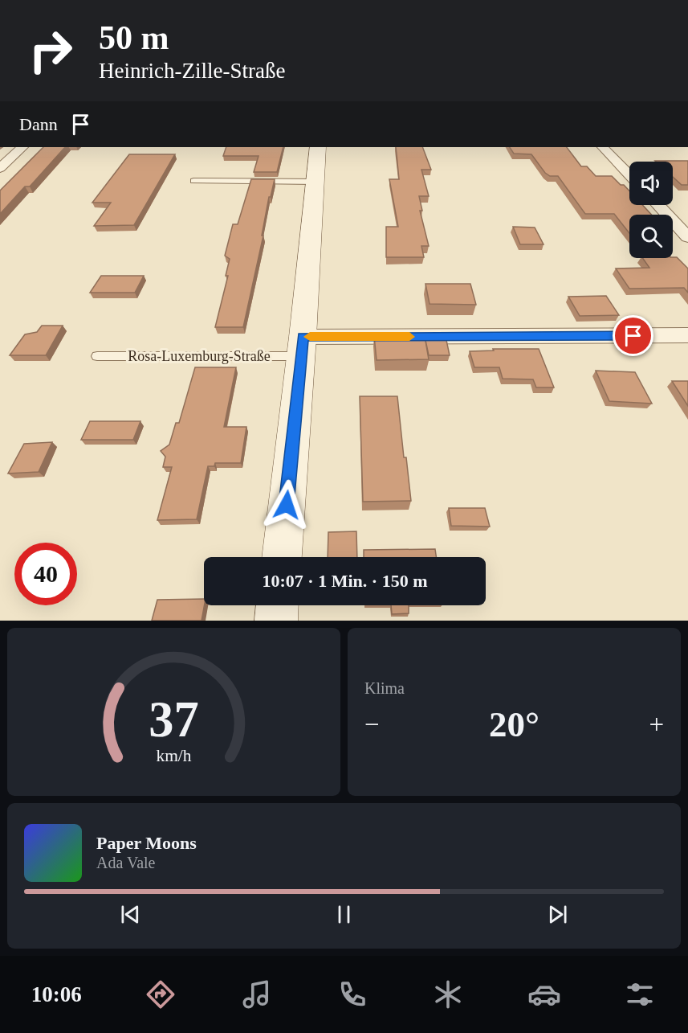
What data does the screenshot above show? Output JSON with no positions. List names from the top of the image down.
{
  "streets": {
    "lane": ["Rosa-Luxemburg-Straße"]
  },
  "page": {
    "turn": ["50 m", "Heinrich-Zille-Straße"],
    "then": "Dann",
    "limit": "40",
    "trip": "10:07 · 1 Min. · 150 m",
    "tile": "Klima",
    "heat": ["−", "20°", "+"],
    "song": ["Paper Moons", "Ada Vale"],
    "tabs": "10:06",
    "gauge": ["37", "km/h"]
  }
}
